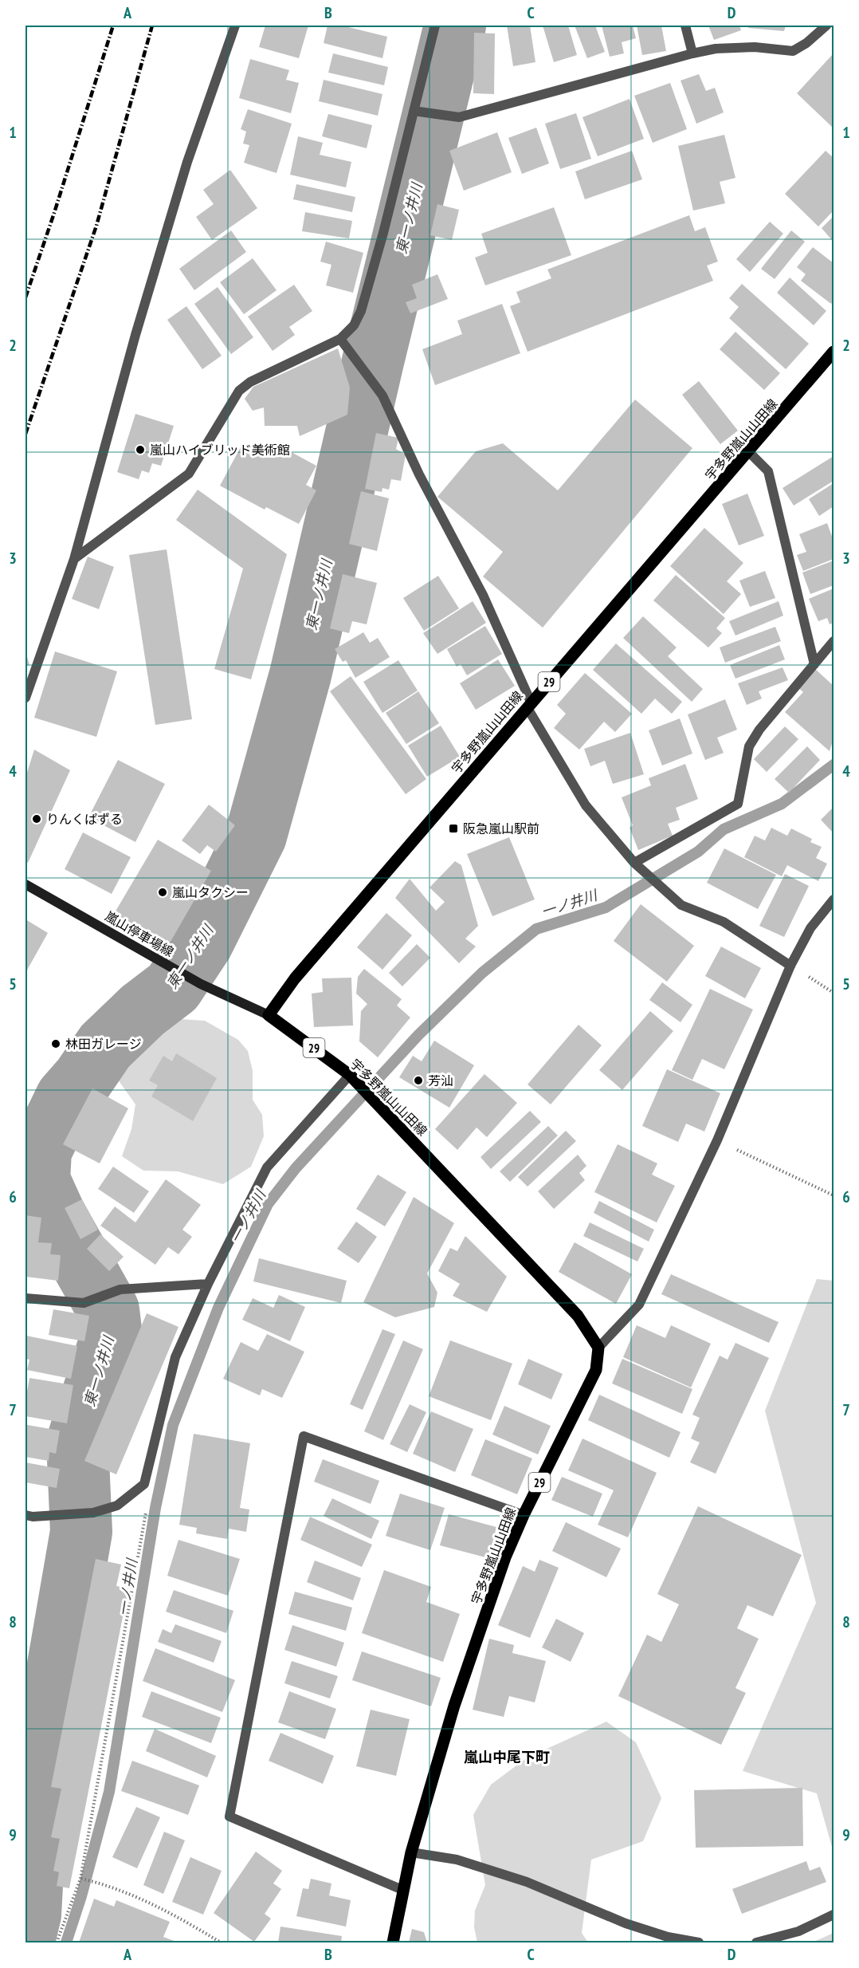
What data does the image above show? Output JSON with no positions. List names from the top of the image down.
{
  "streets": {
    "main road": ["宇多野嵐山山田線", "29", "嵐山停車場線"]
  },
  "crossings": [
    ["宇多野嵐山山田線", "嵐山停車場線"]
  ],
  "districts": ["嵐山中尾下町"],
  "water": ["東一ノ井川", "一ノ井川"],
  "places": {
    "other": [
      "嵐山ハイブリッド美術館",
      "りんくぱずる",
      "嵐山タクシー",
      "林田ガレージ",
      "芳汕"
    ],
    "transit": ["阪急嵐山駅前"]
  },
  "grid": {
    "columns": [
      "A",
      "B",
      "C",
      "D"
    ],
    "rows": [
      "1",
      "2",
      "3",
      "4",
      "5",
      "6",
      "7",
      "8",
      "9"
    ]
  }
}
